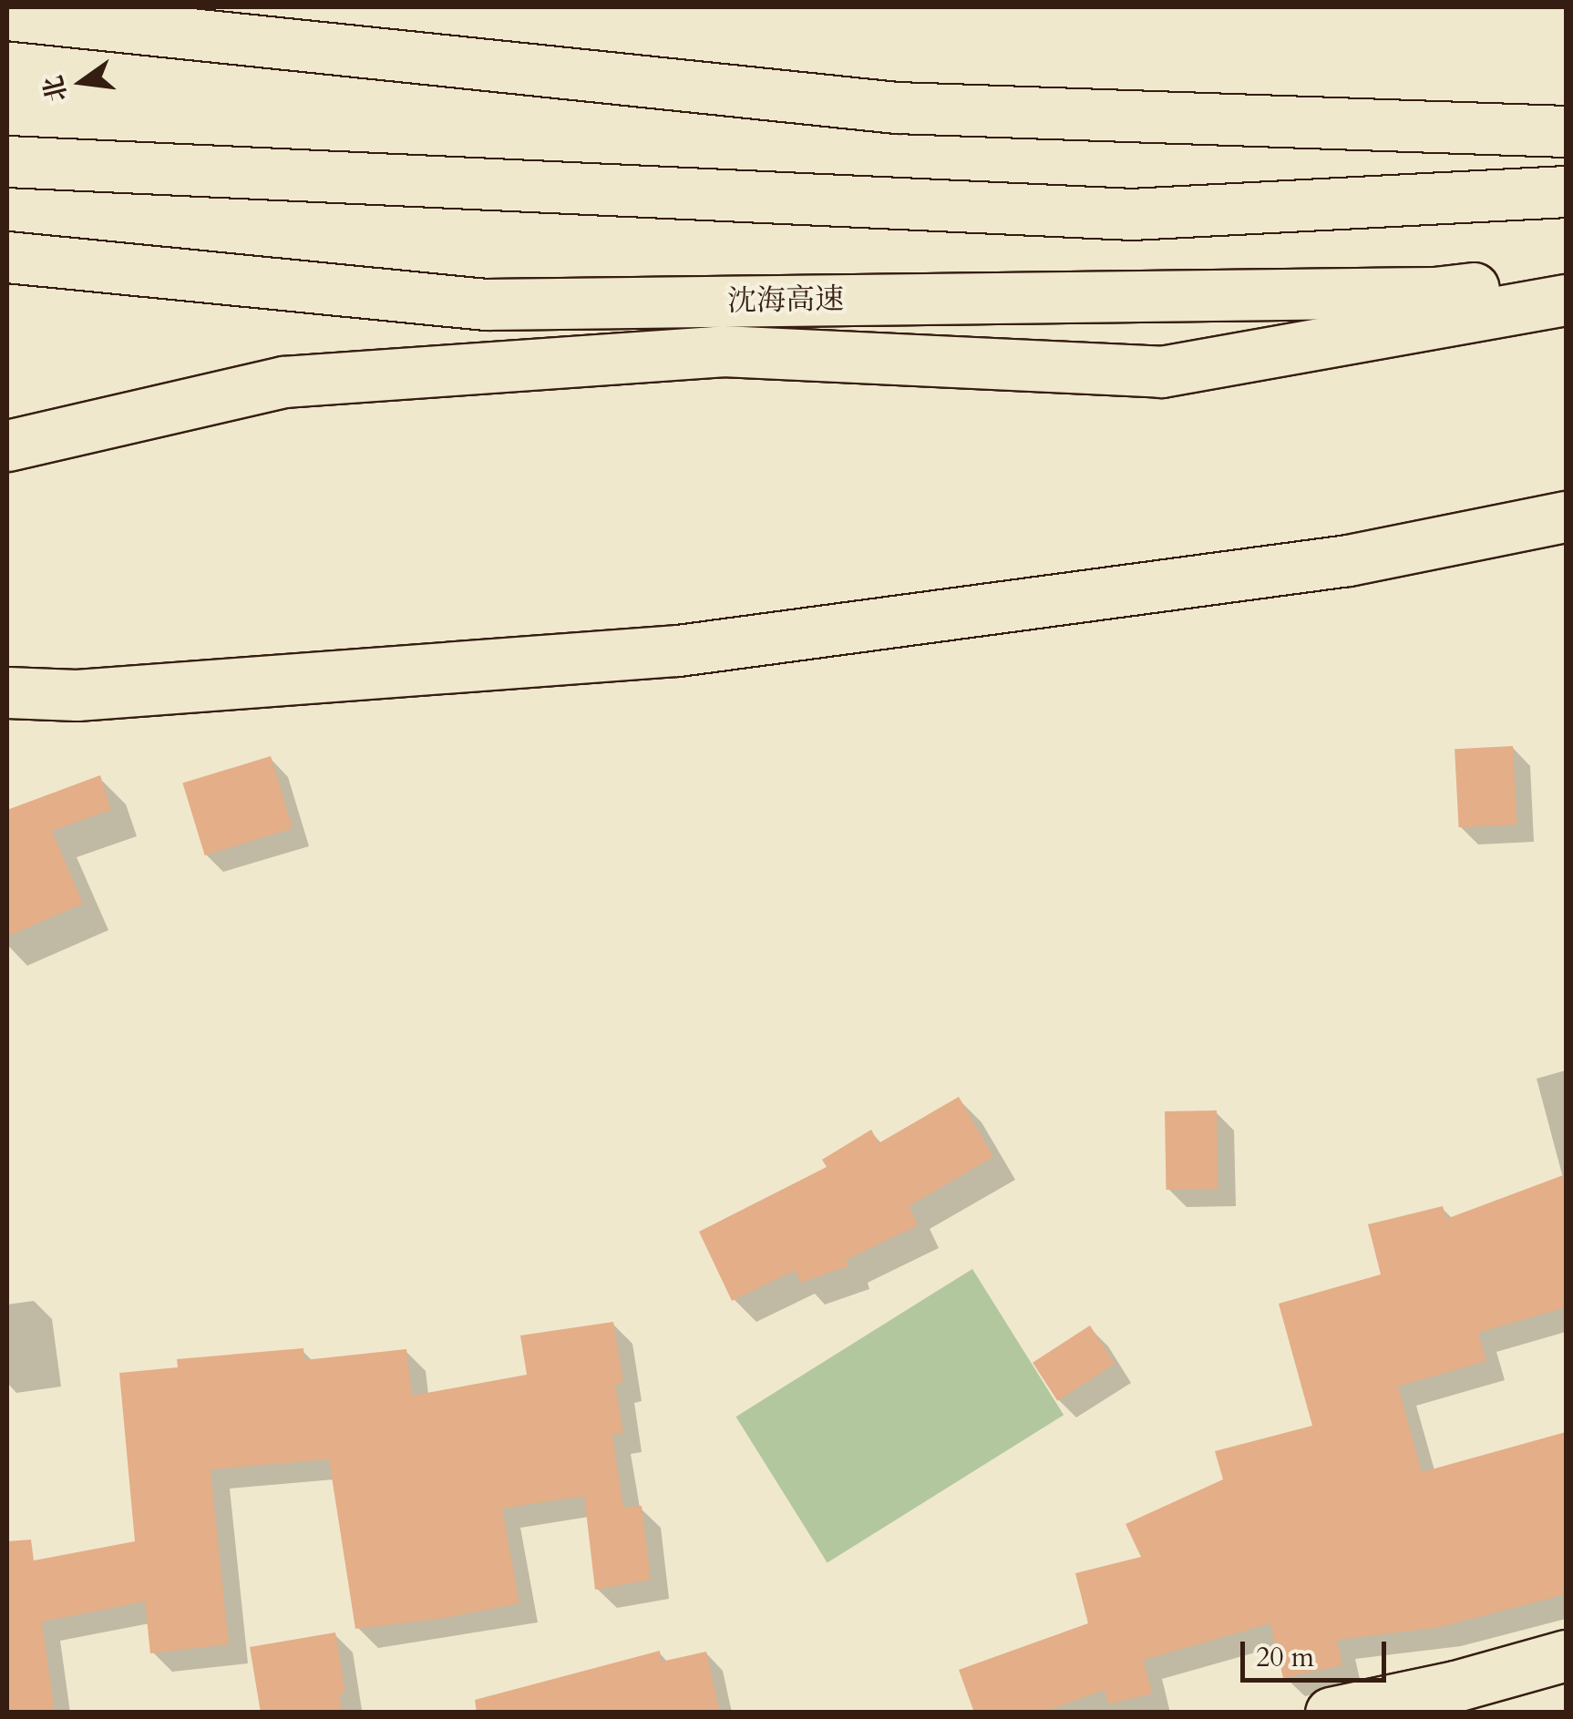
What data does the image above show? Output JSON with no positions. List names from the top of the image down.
{
  "streets": {
    "main road": ["沈海高速"]
  },
  "scale_bar": "20 m",
  "north": "left"
}
